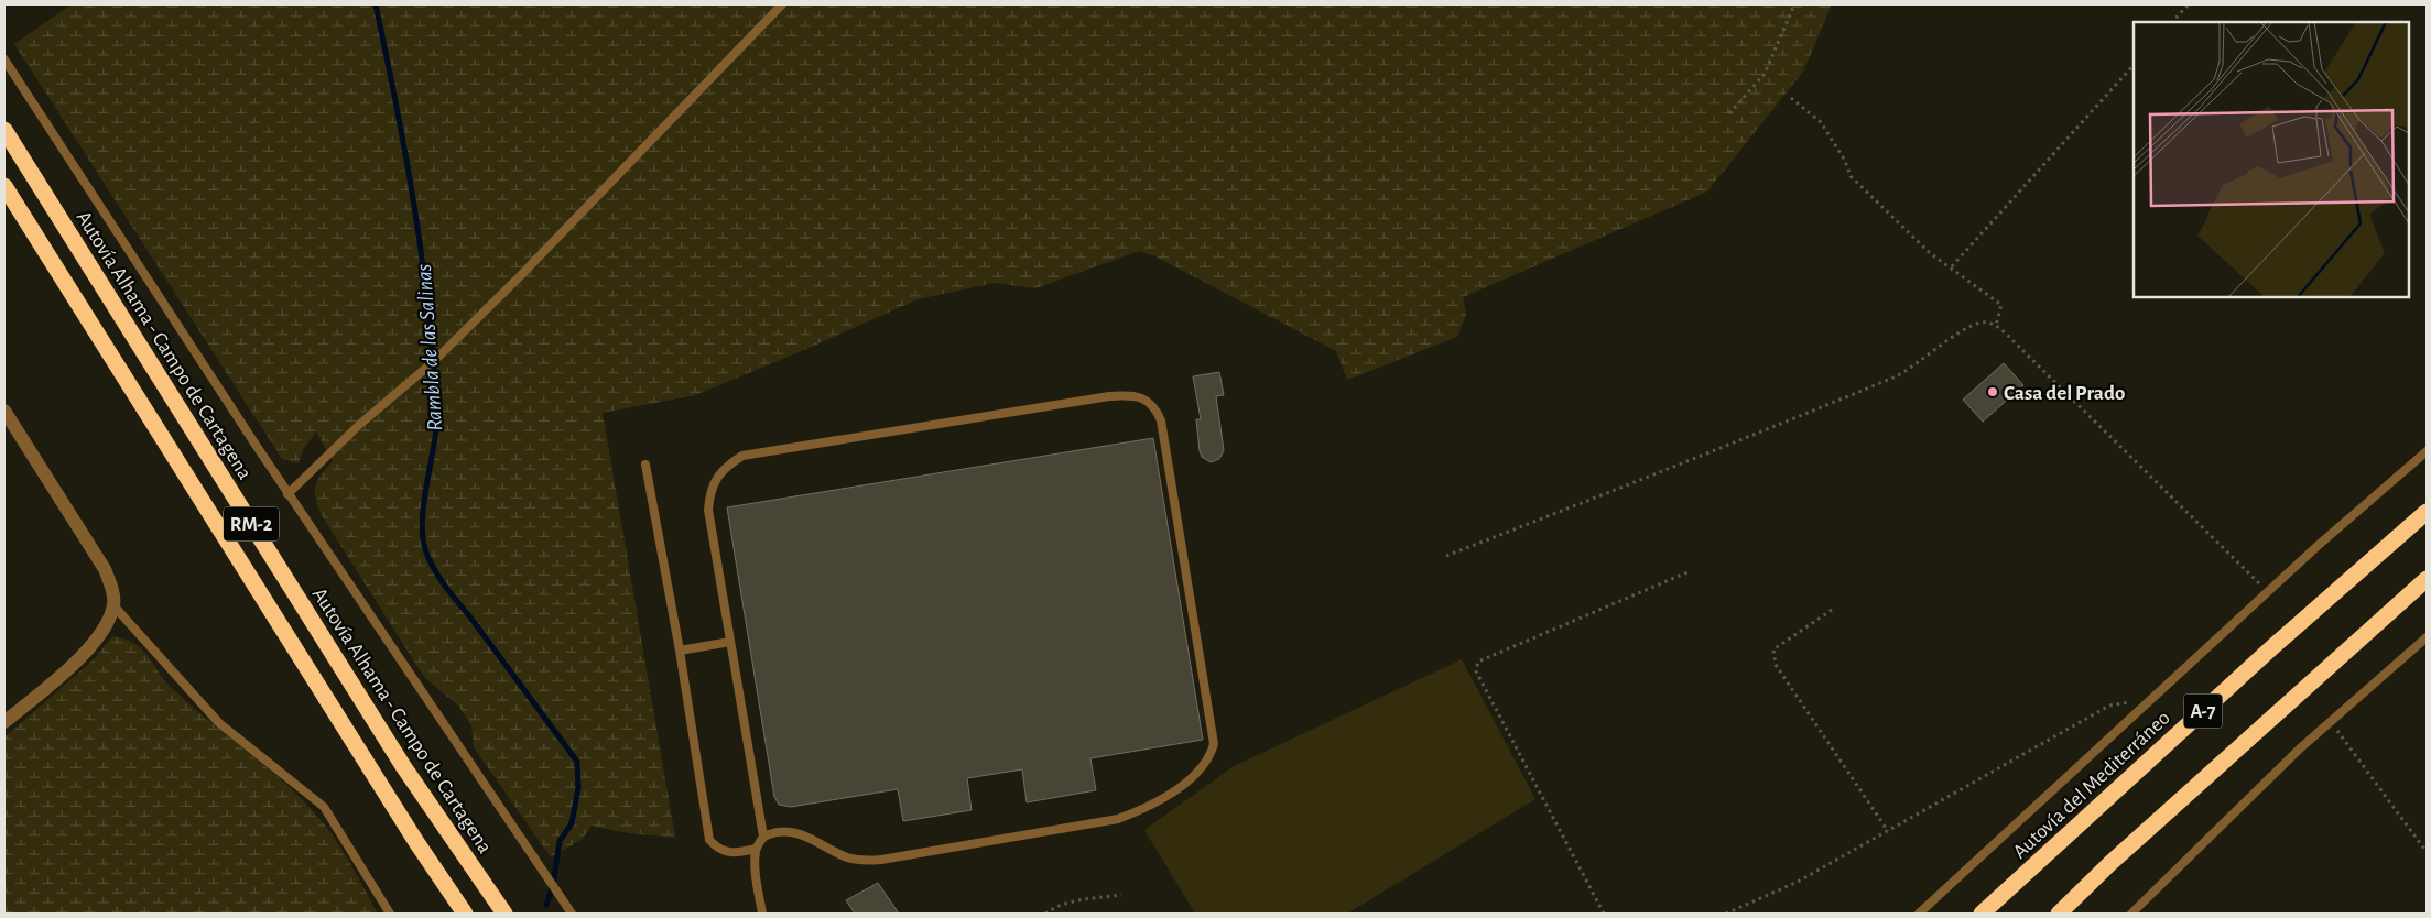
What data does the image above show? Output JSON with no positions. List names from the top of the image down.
{
  "streets": {
    "highway": [
      "Autovía Alhama - Campo de Cartagena",
      "RM-2",
      "A-7",
      "Autovía del Mediterráneo"
    ]
  },
  "water": ["Rambla de las Salinas"],
  "places": ["Casa del Prado"]
}
